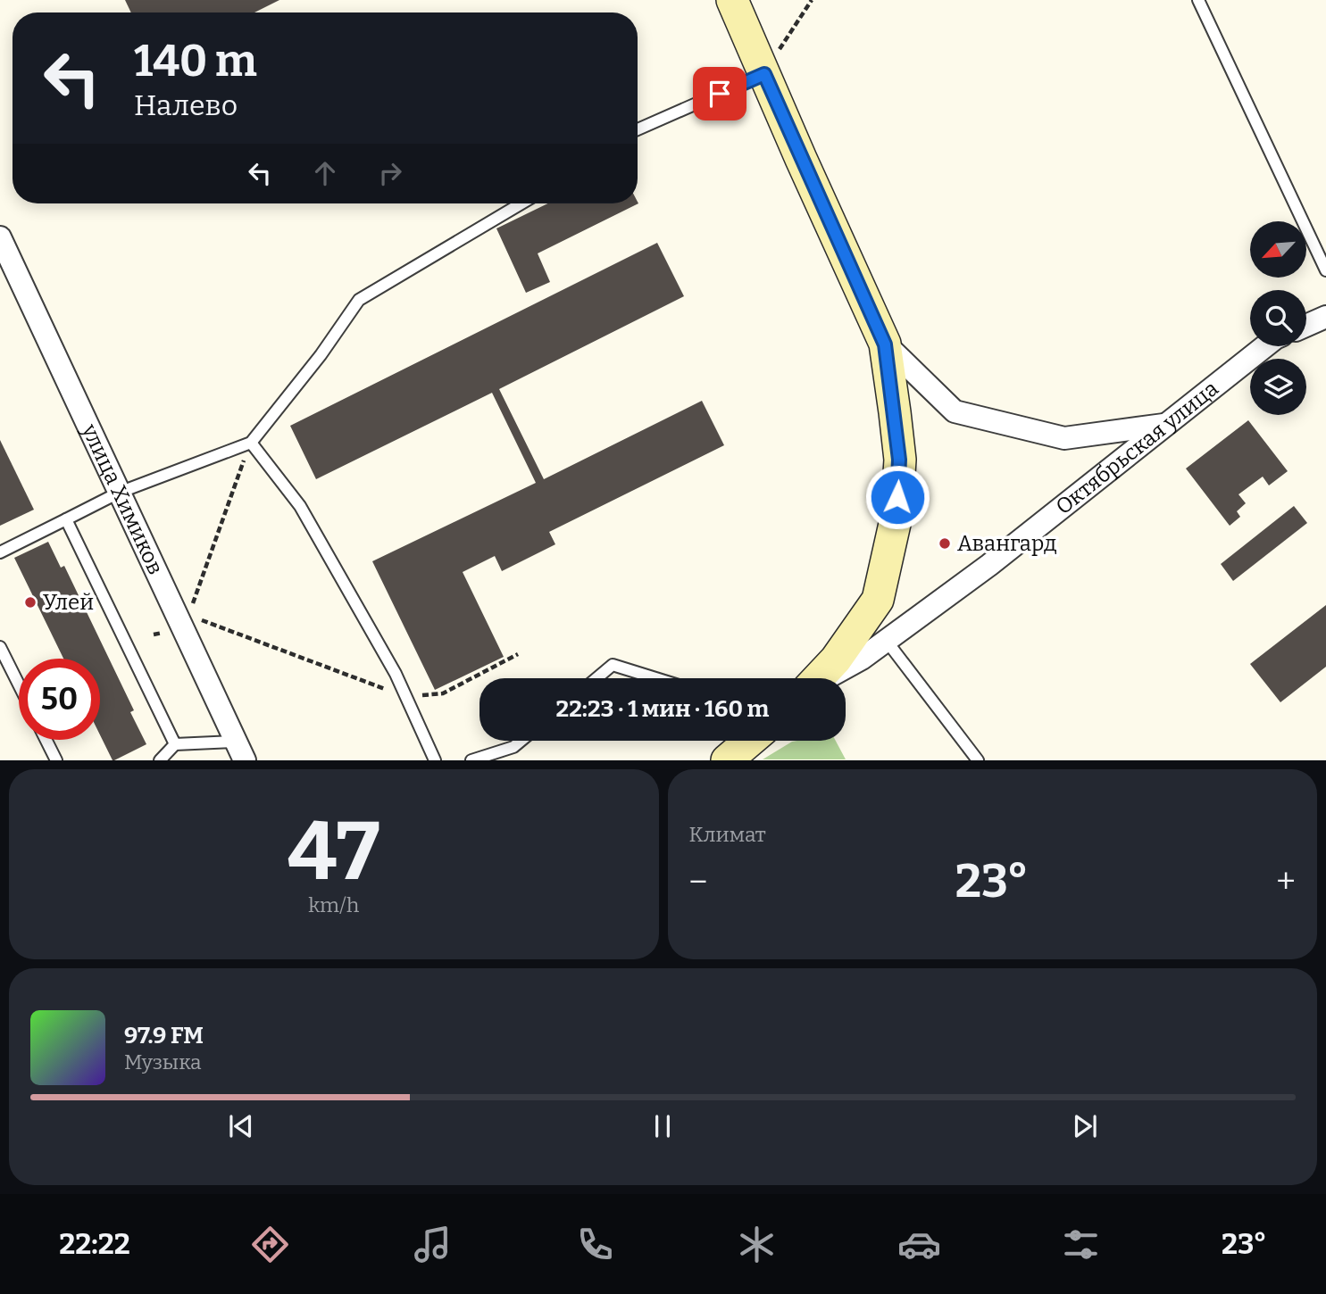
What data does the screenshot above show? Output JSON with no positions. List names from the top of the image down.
{
  "streets": {
    "main road": ["Октябрьская улица"],
    "street": ["улица Химиков"]
  },
  "places": ["Авангард", "Улей"],
  "north": "bottom left",
  "page": {
    "turn": ["140 m", "Налево"],
    "limit": "50",
    "trip": "22:23 · 1 мин · 160 m",
    "tile": [
      ["47", "km/h"],
      "Климат"
    ],
    "heat": ["−", "23°", "+"],
    "song": ["97.9 FM", "Музыка"],
    "tabs": ["22:22", "23°"]
  }
}
